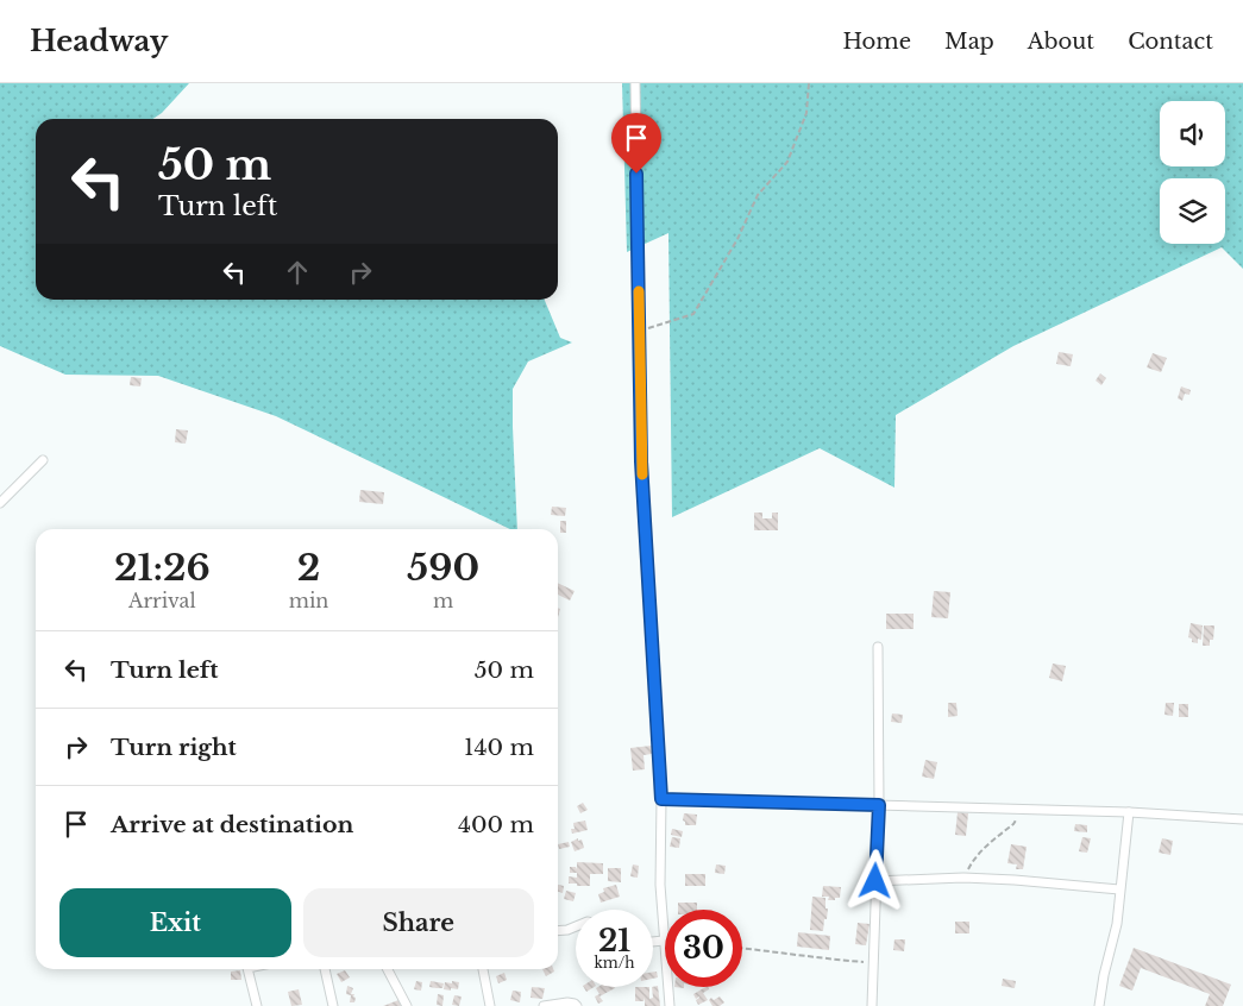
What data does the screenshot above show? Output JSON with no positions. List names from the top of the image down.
{
  "page": {
    "header": "Headway",
    "nav": [
      "Home",
      "Map",
      "About",
      "Contact"
    ],
    "turn": ["50 m", "Turn left"],
    "eta": [
      "21:26",
      "Arrival",
      "2",
      "min",
      "590",
      "m"
    ],
    "list": [
      {
        "name": "Turn left",
        "value": "50 m"
      },
      {
        "name": "Turn right",
        "value": "140 m"
      },
      {
        "name": "Arrive at destination",
        "value": "400 m"
      }
    ],
    "buttons": ["Exit", "Share"],
    "speed": "21 km/h",
    "limit": "30"
  }
}
